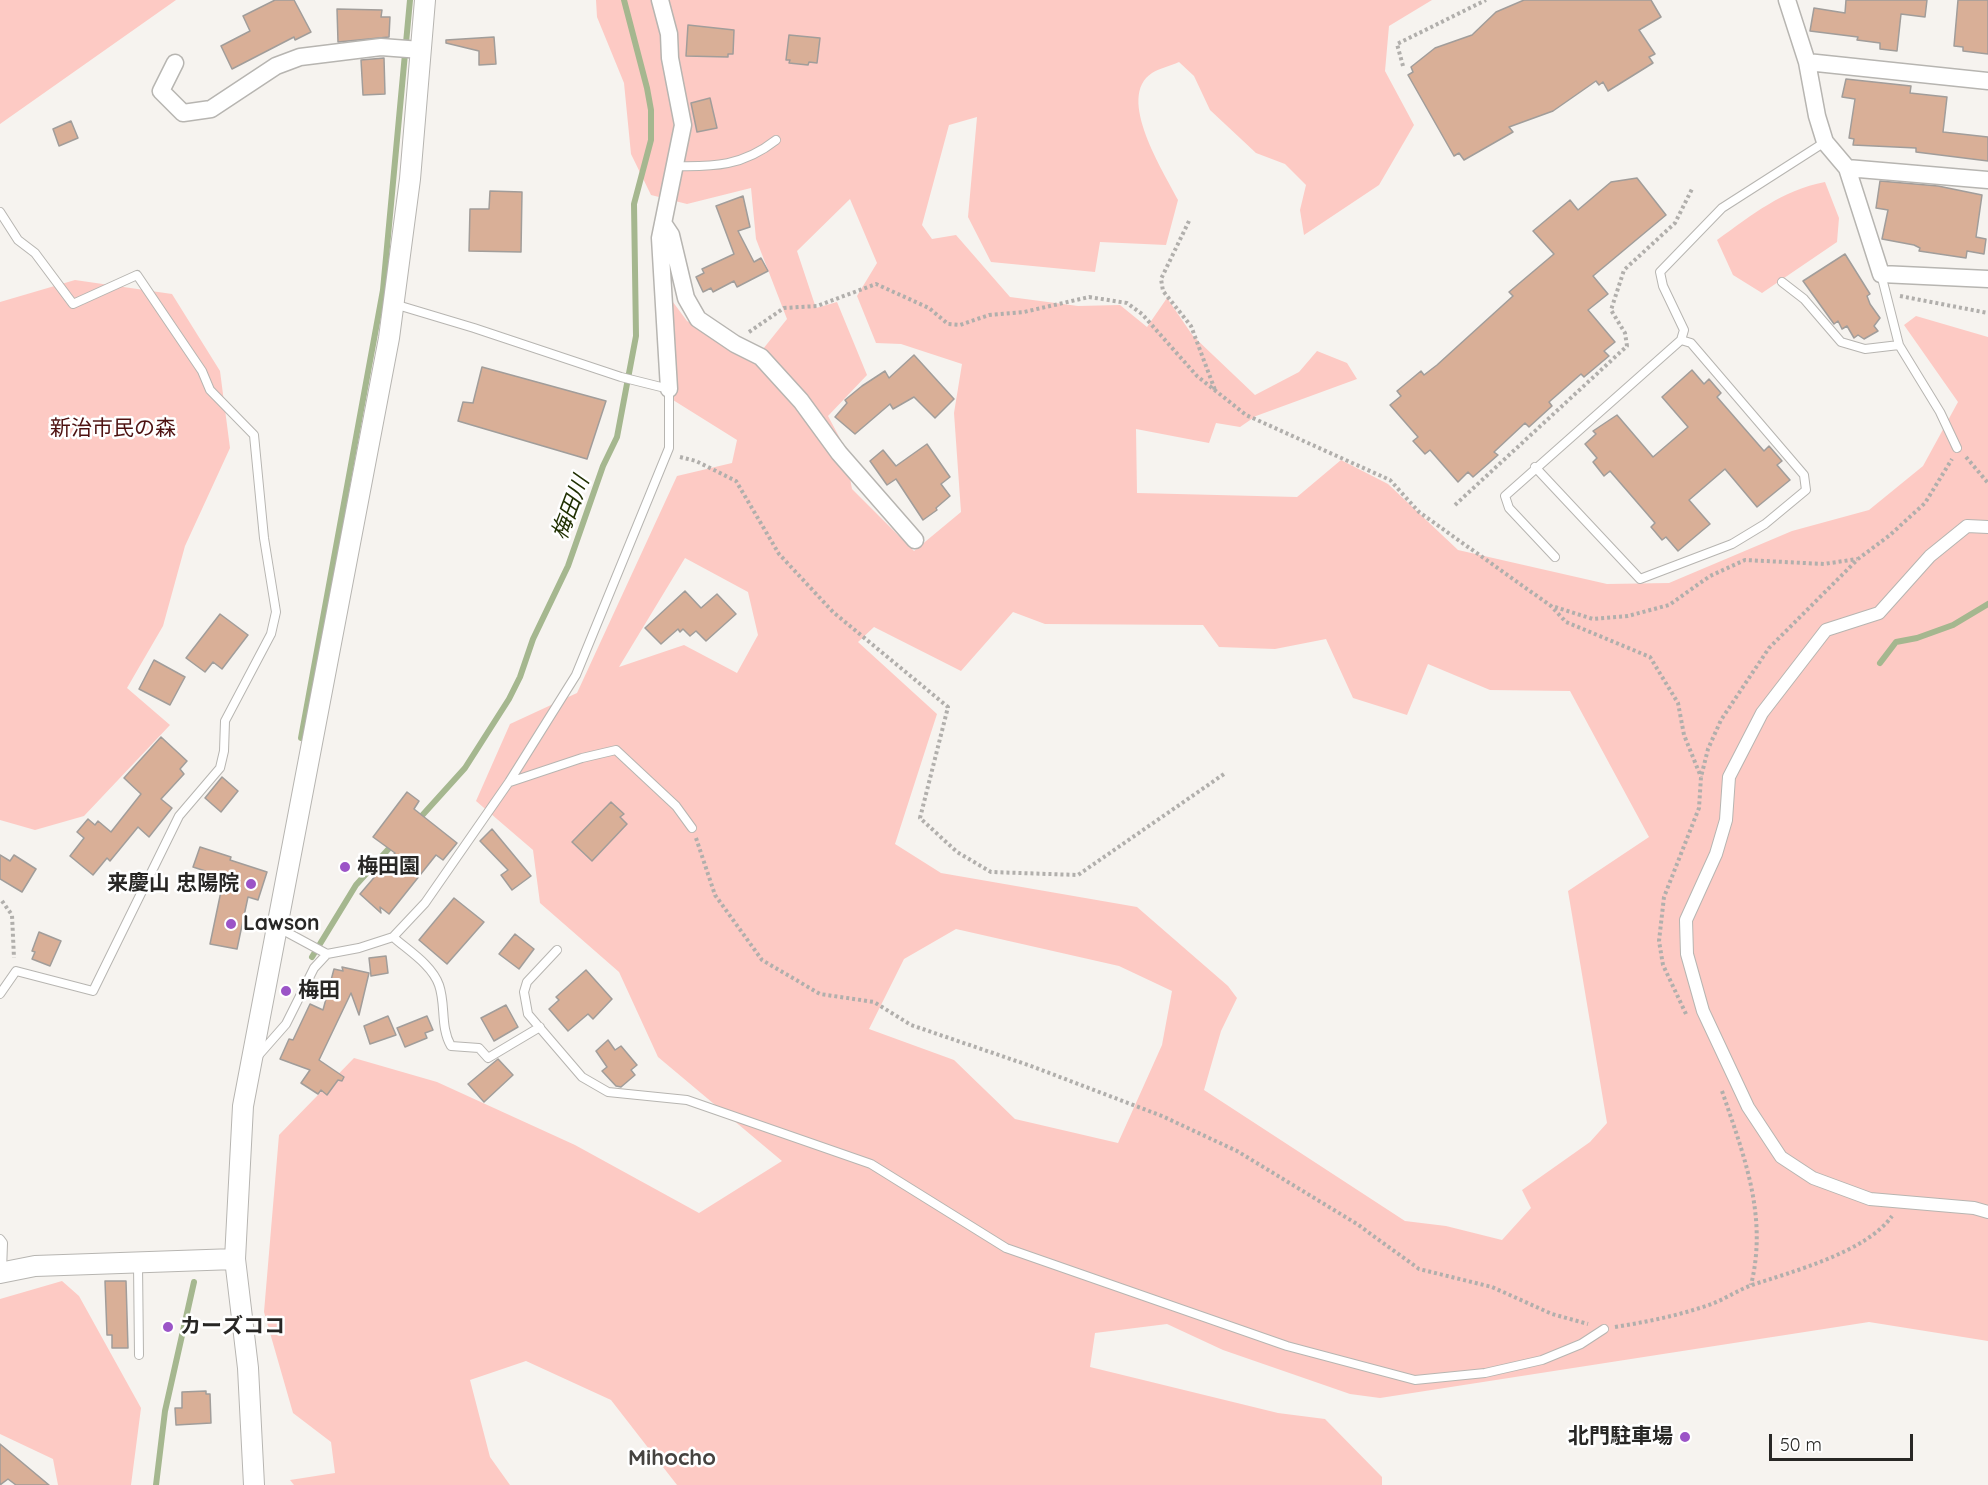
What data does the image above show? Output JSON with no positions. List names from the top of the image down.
{
  "districts": ["Mihocho"],
  "water": ["梅田川"],
  "parks": ["新治市民の森"],
  "places": [
    "梅田園",
    "来慶山 忠陽院",
    "Lawson",
    "梅田",
    "カーズココ",
    "北門駐車場"
  ],
  "scale_bar": "50 m"
}
